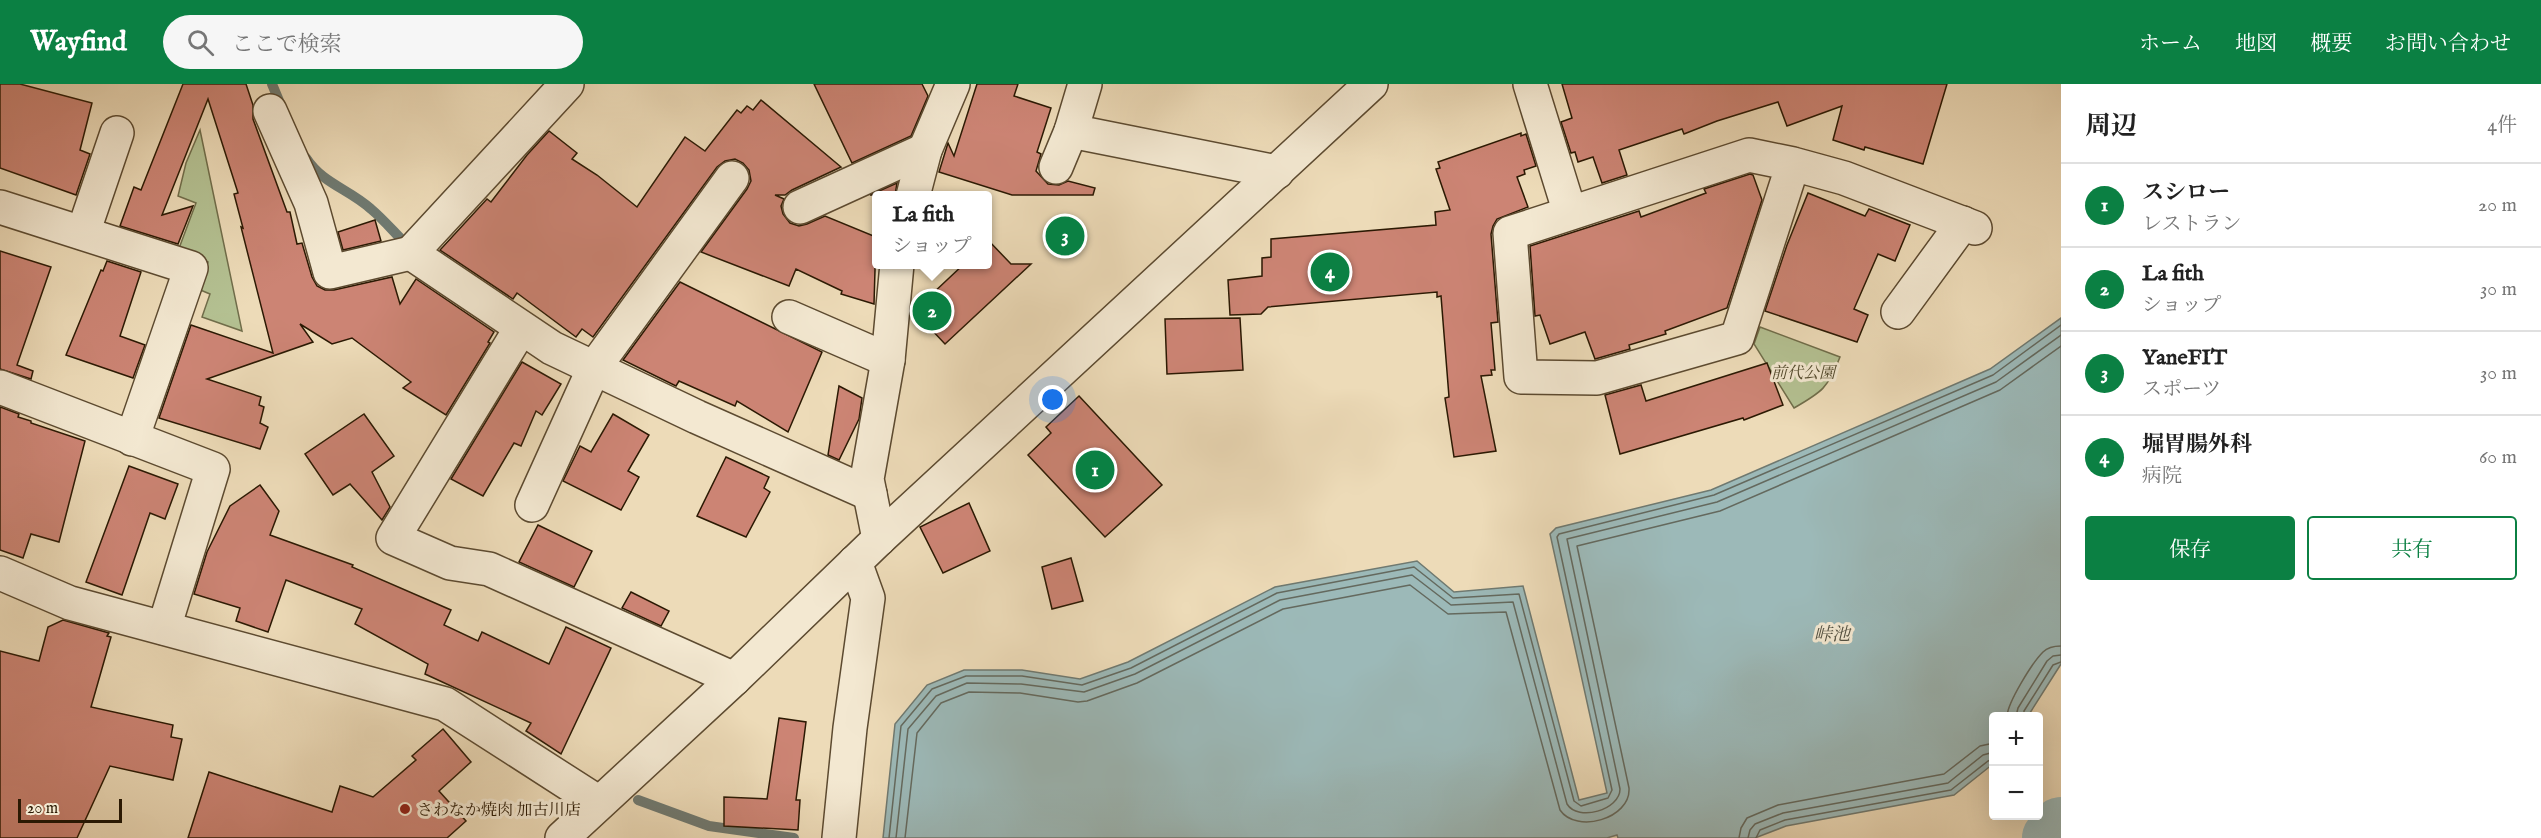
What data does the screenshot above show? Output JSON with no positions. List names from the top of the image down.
{
  "water": ["峠池"],
  "parks": ["前代公園"],
  "places": ["さわなか焼肉 加古川店"],
  "scale_bar": "20 m",
  "page": {
    "header": "Wayfind",
    "search": "ここで検索",
    "nav": [
      "ホーム",
      "地図",
      "概要",
      "お問い合わせ"
    ],
    "heading": ["周辺", "4件"],
    "list": [
      {
        "mark": "1",
        "name": "スシロー",
        "note": "レストラン",
        "value": "20 m"
      },
      {
        "mark": "2",
        "name": "La fith",
        "note": "ショップ",
        "value": "30 m"
      },
      {
        "mark": "3",
        "name": "YaneFIT",
        "note": "スポーツ",
        "value": "30 m"
      },
      {
        "mark": "4",
        "name": "堀胃腸外科",
        "note": "病院",
        "value": "60 m"
      }
    ],
    "popup": ["La fith", "ショップ"],
    "pins": [
      "3",
      "4",
      "2",
      "1"
    ],
    "buttons": ["保存", "共有"],
    "map_buttons": ["+", "−"],
    "scale": "20 m"
  }
}
